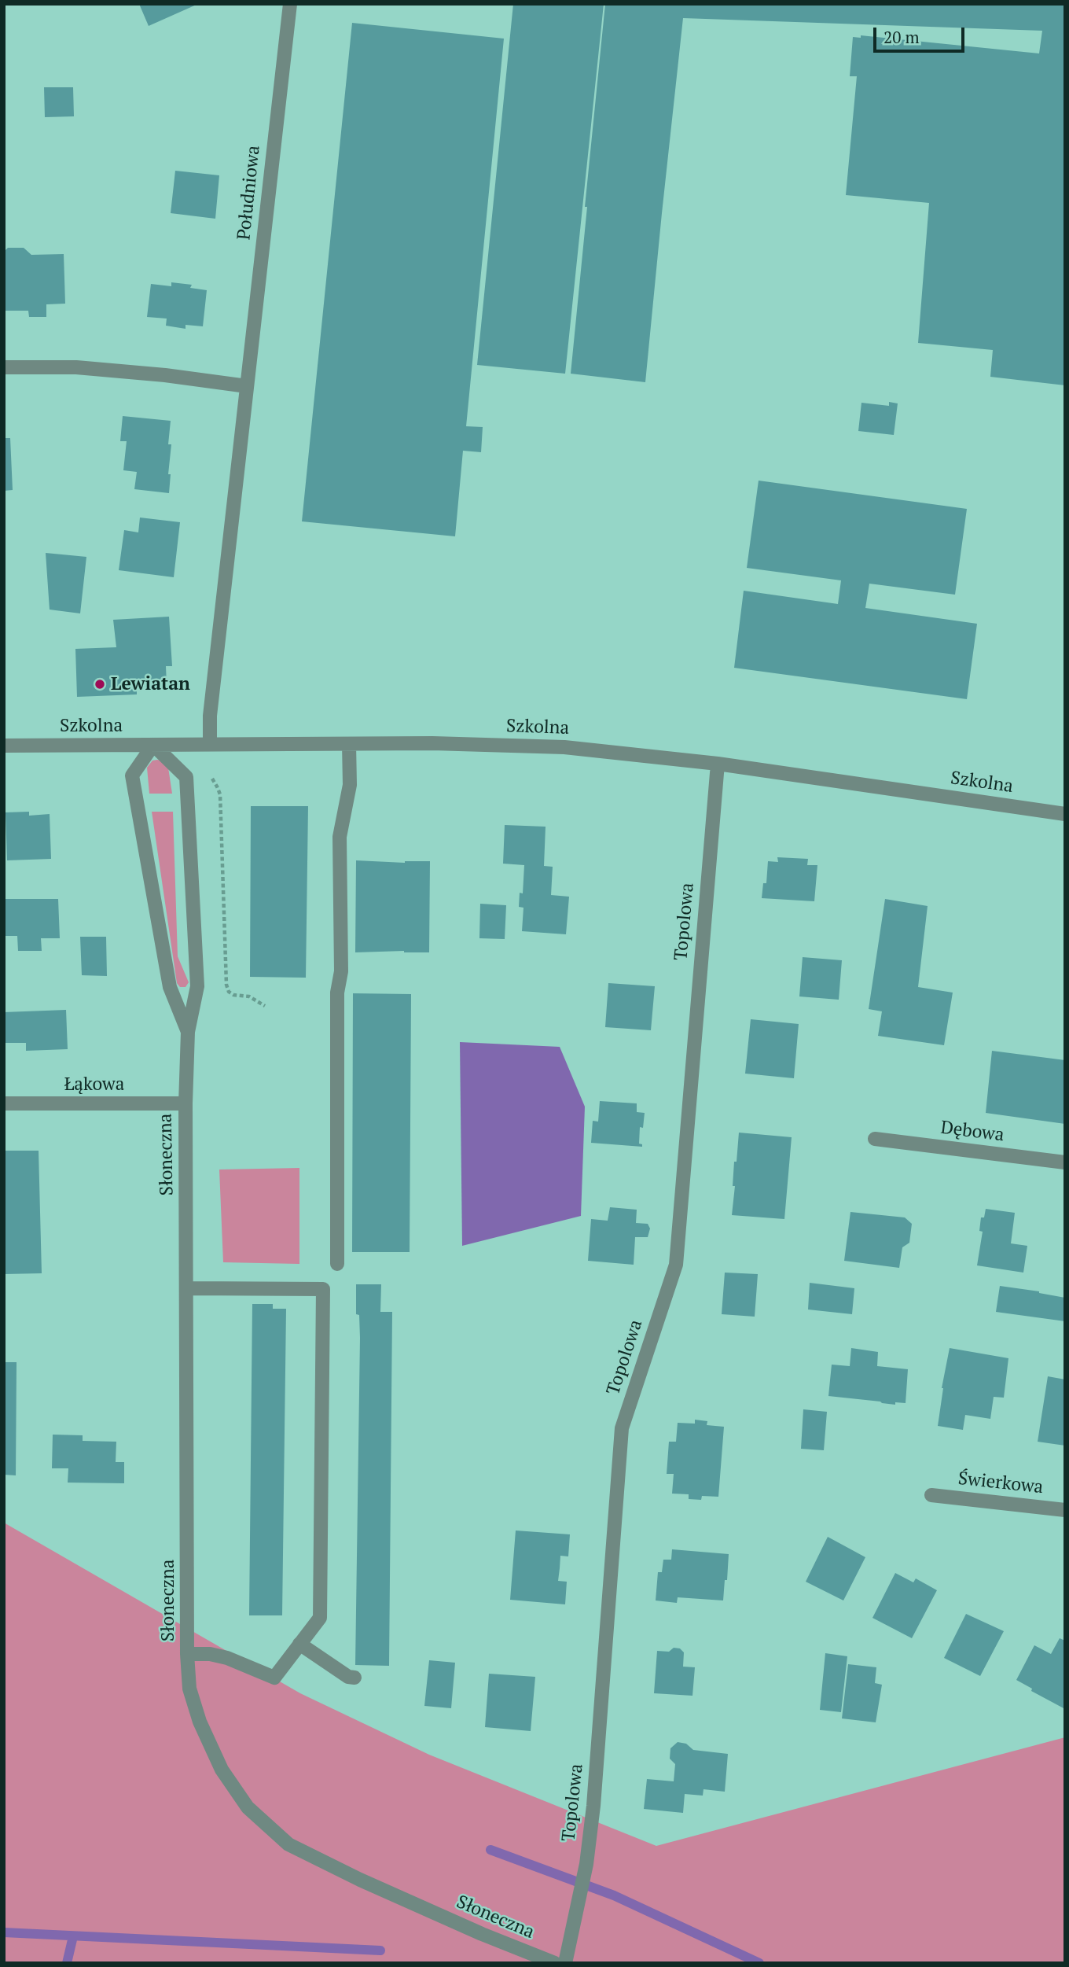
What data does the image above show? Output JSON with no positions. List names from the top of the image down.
{
  "streets": {
    "street": [
      "Południowa",
      "Szkolna",
      "Topolowa",
      "Łąkowa",
      "Dębowa",
      "Słoneczna",
      "Świerkowa"
    ]
  },
  "crossings": [
    ["Południowa", "Szkolna"],
    ["Szkolna", "Topolowa"],
    ["Szkolna", "Słoneczna"],
    ["Łąkowa", "Słoneczna"]
  ],
  "places": ["Lewiatan"],
  "scale_bar": "20 m"
}
